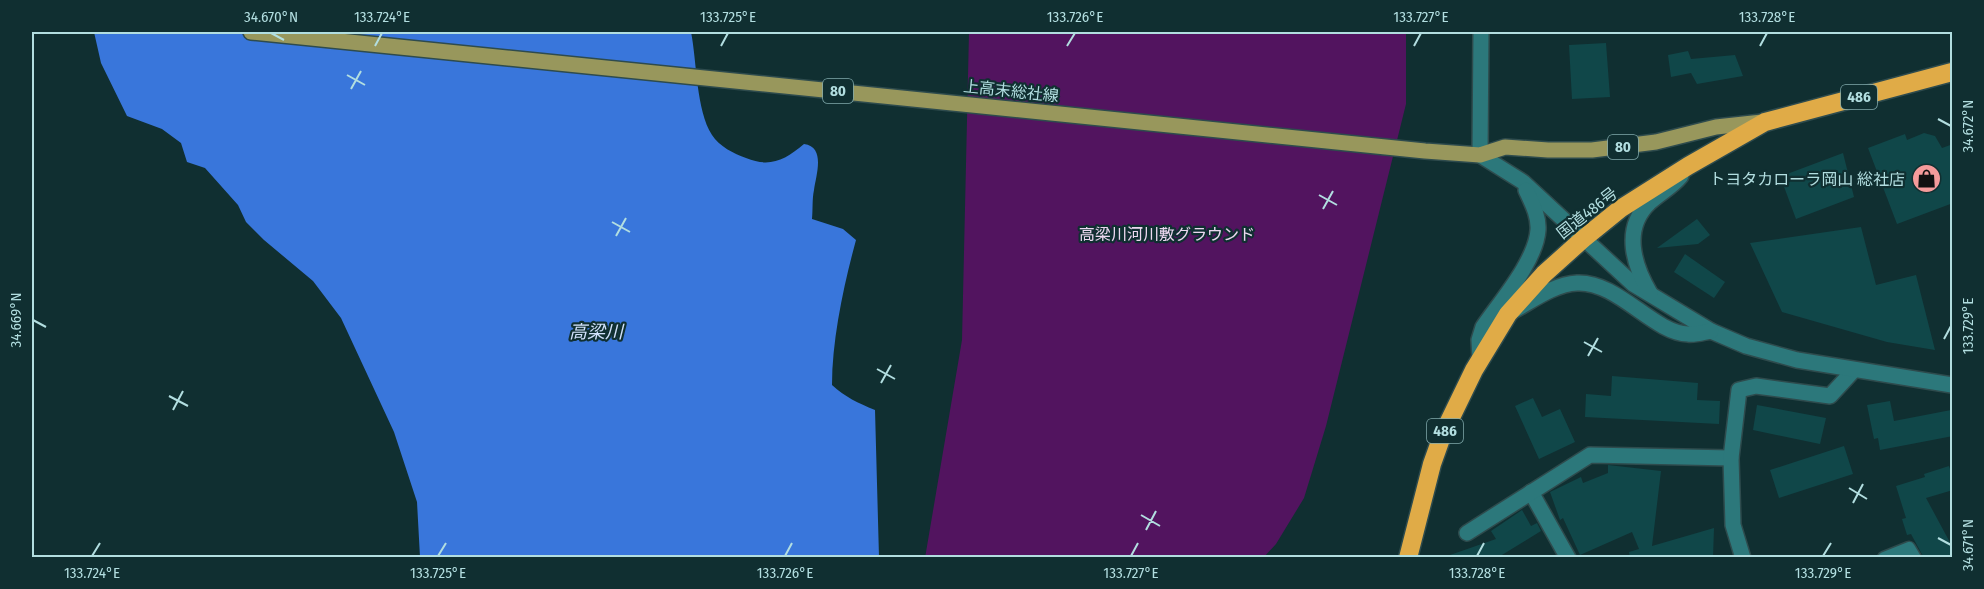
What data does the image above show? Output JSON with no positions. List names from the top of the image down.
{
  "streets": {
    "highway": ["486", "国道486号"],
    "main road": ["80", "上高末総社線"]
  },
  "crossings": [
    ["上高末総社線", "国道486号"]
  ],
  "water": ["高梁川"],
  "parks": ["高梁川河川敷グラウンド"],
  "places": {
    "shop": ["トヨタカローラ岡山 総社店"]
  },
  "coordinates": [
    "34.670°N",
    "133.724°E",
    "133.725°E",
    "133.726°E",
    "133.727°E",
    "133.728°E",
    "34.672°N",
    "34.669°N",
    "133.729°E",
    "34.671°N"
  ]
}
